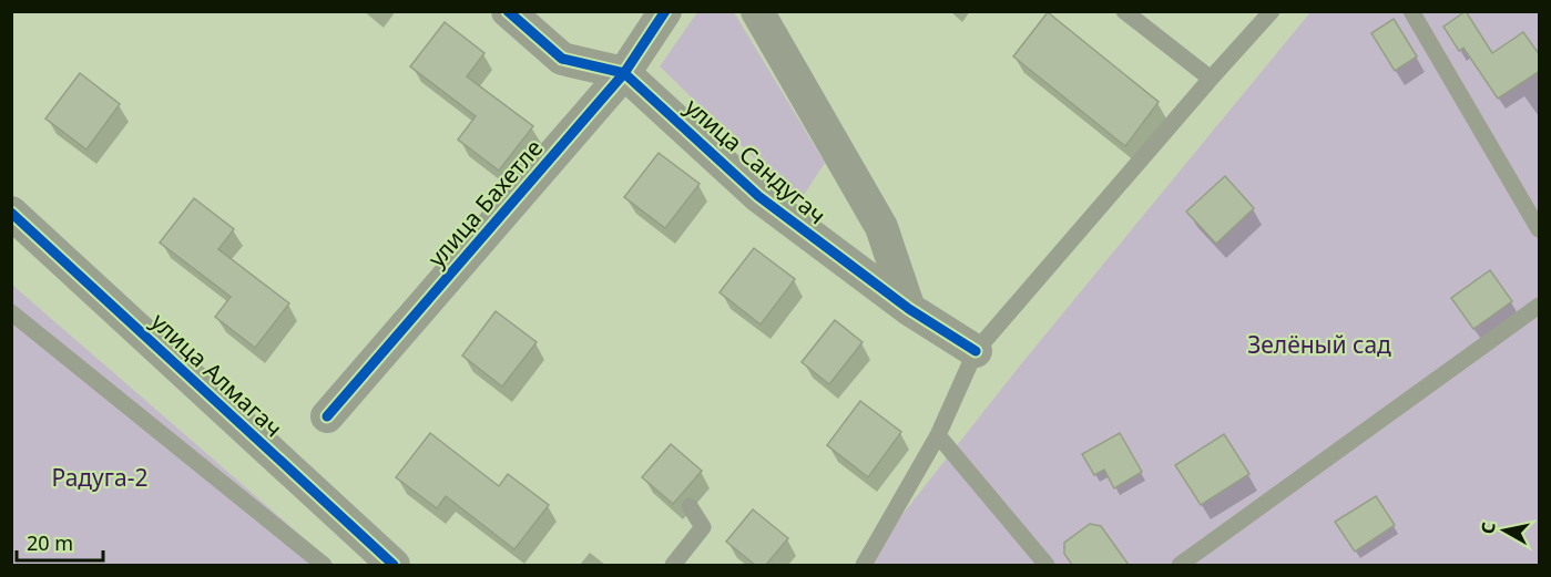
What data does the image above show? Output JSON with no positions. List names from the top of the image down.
{
  "streets": {
    "street": ["улица Сандугач", "улица Бахетле", "улица Алмагач"]
  },
  "crossings": [
    ["улица Сандугач", "улица Бахетле"]
  ],
  "parks": ["Зелёный сад", "Радуга-2"],
  "scale_bar": "20 m",
  "north": "left"
}
